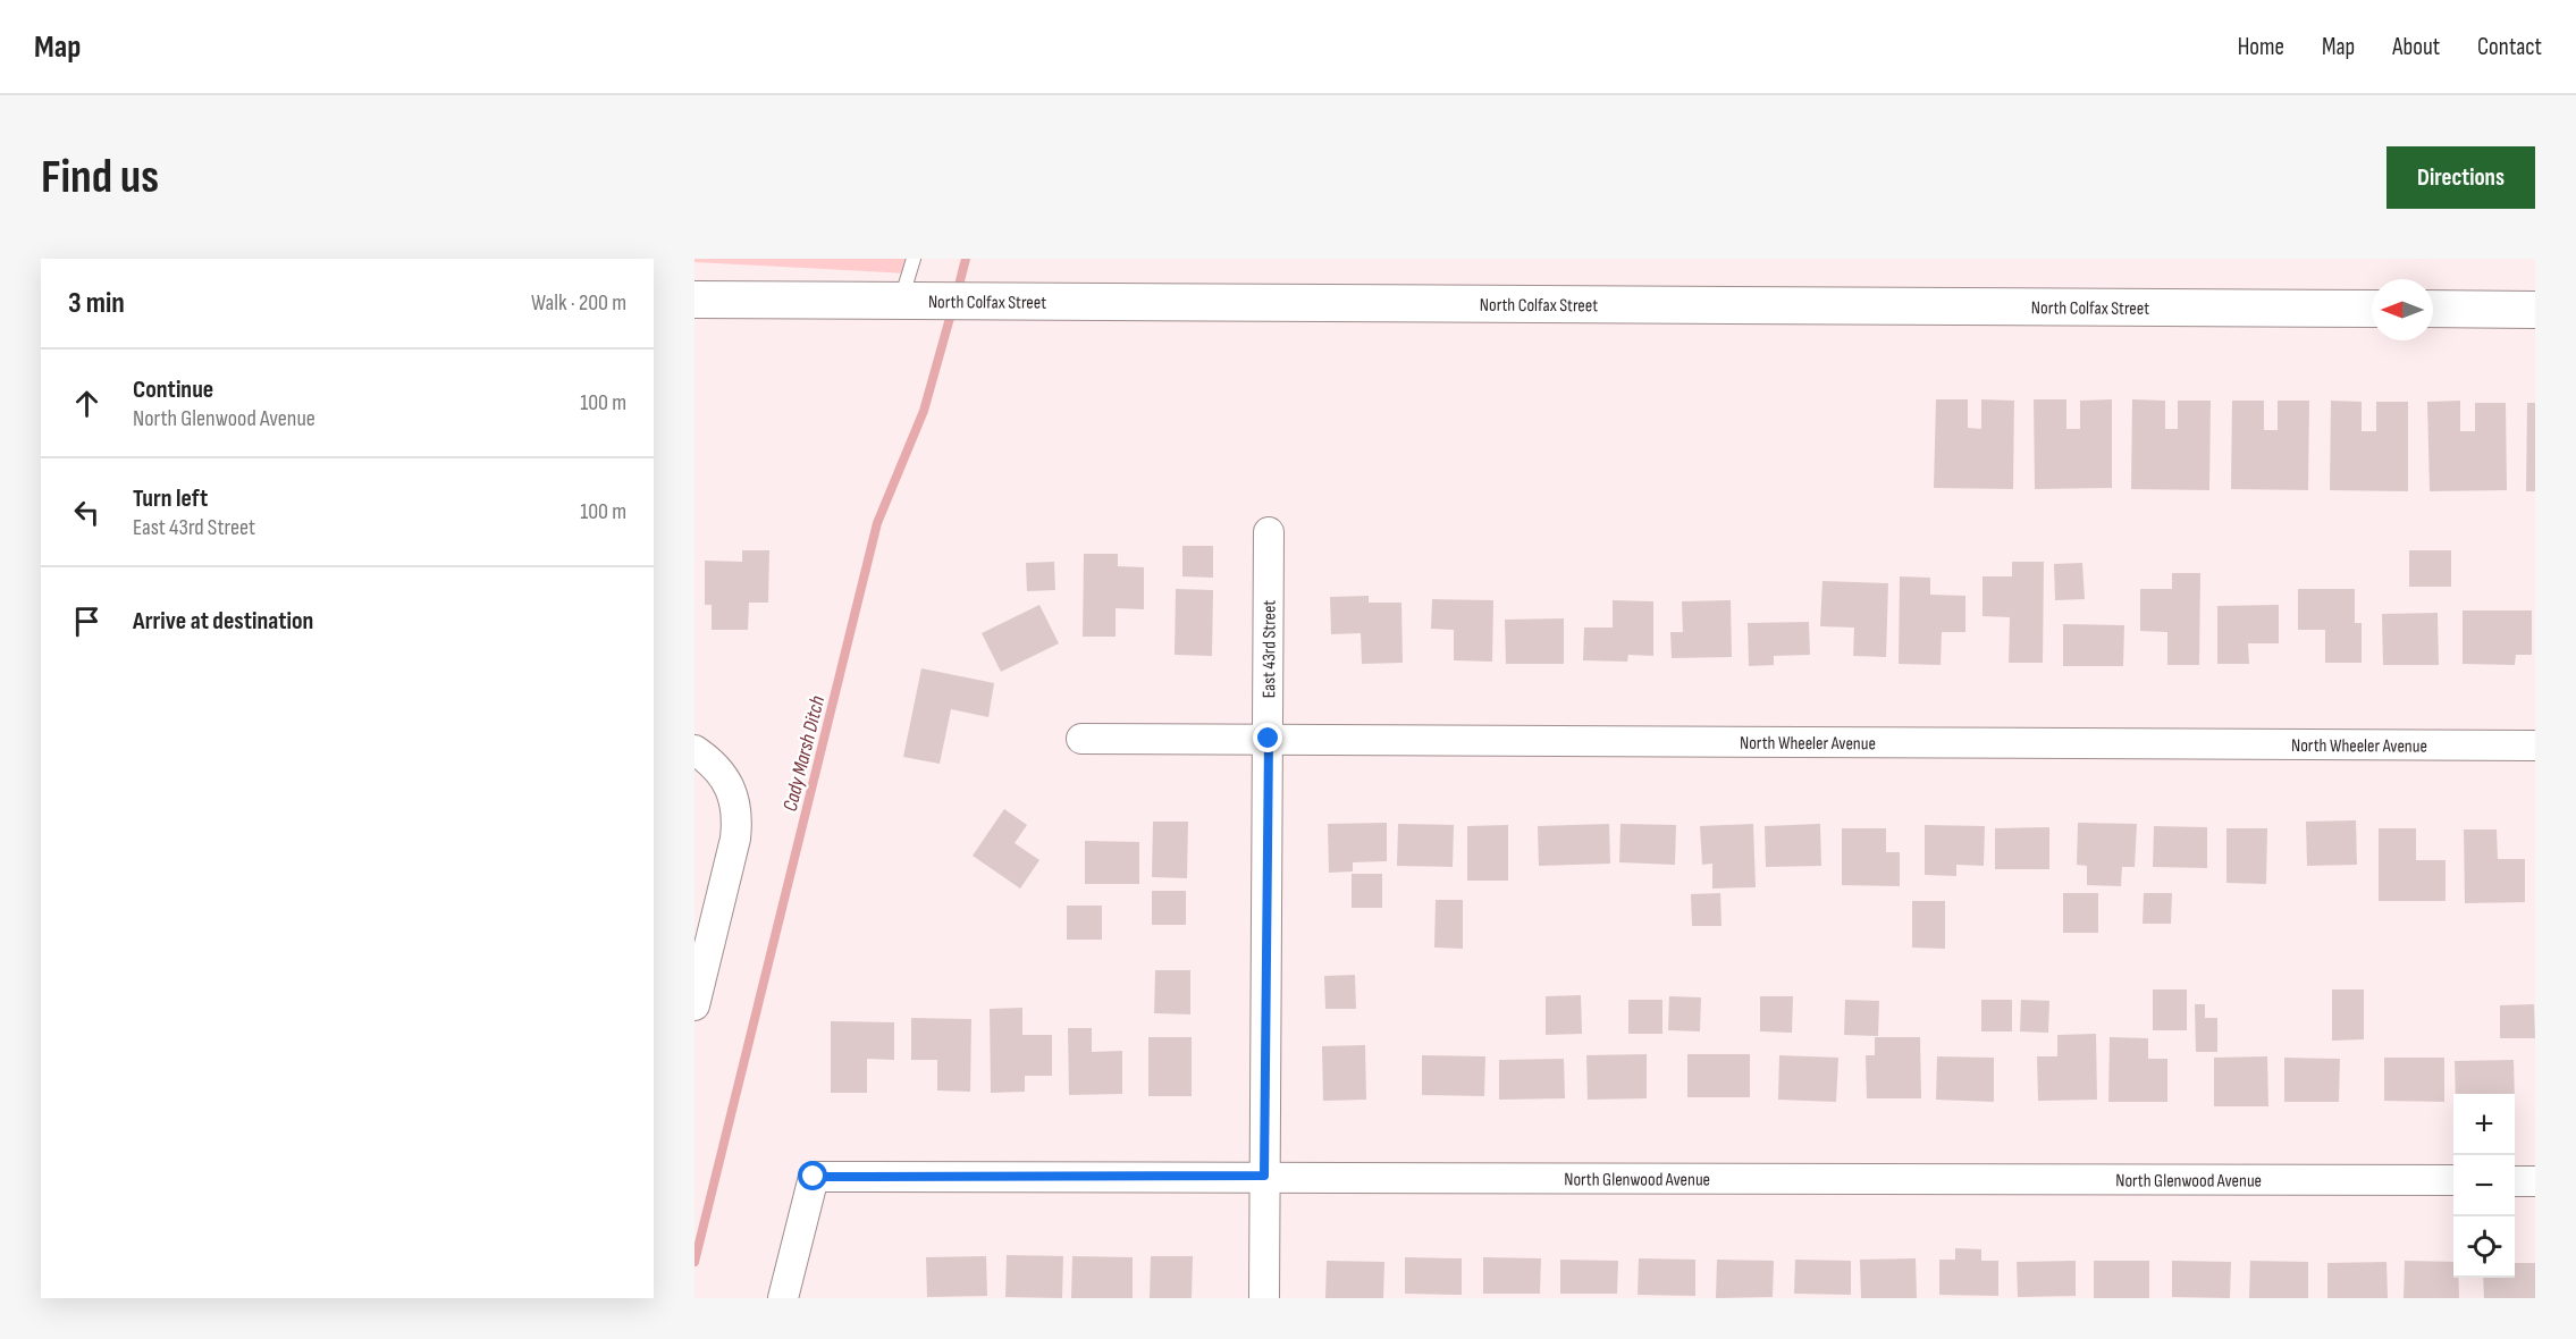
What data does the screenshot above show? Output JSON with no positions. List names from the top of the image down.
{
  "streets": {
    "street": [
      "North Colfax Street",
      "East 43rd Street",
      "North Wheeler Avenue",
      "North Glenwood Avenue"
    ]
  },
  "crossings": [
    ["East 43rd Street", "North Wheeler Avenue"],
    ["East 43rd Street", "North Glenwood Avenue"]
  ],
  "water": ["Cady Marsh Ditch"],
  "north": "left",
  "page": {
    "header": "Map",
    "nav": [
      "Home",
      "Map",
      "About",
      "Contact"
    ],
    "buttons": "Directions",
    "title": "Find us",
    "heading": ["3 min", "Walk · 200 m"],
    "list": [
      ["Continue", "North Glenwood Avenue", "100 m"],
      ["Turn left", "East 43rd Street", "100 m"],
      "Arrive at destination"
    ],
    "map_buttons": ["+", "−"]
  }
}
